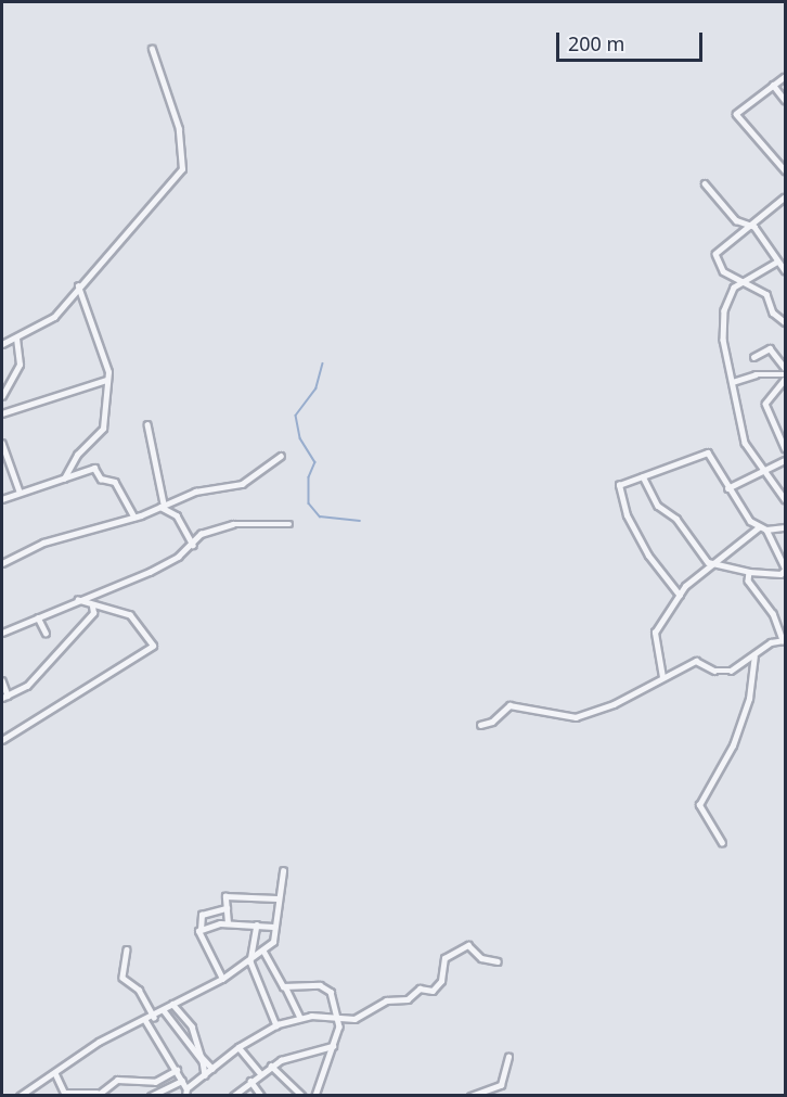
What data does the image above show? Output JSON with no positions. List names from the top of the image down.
{
  "scale_bar": "200 m"
}
